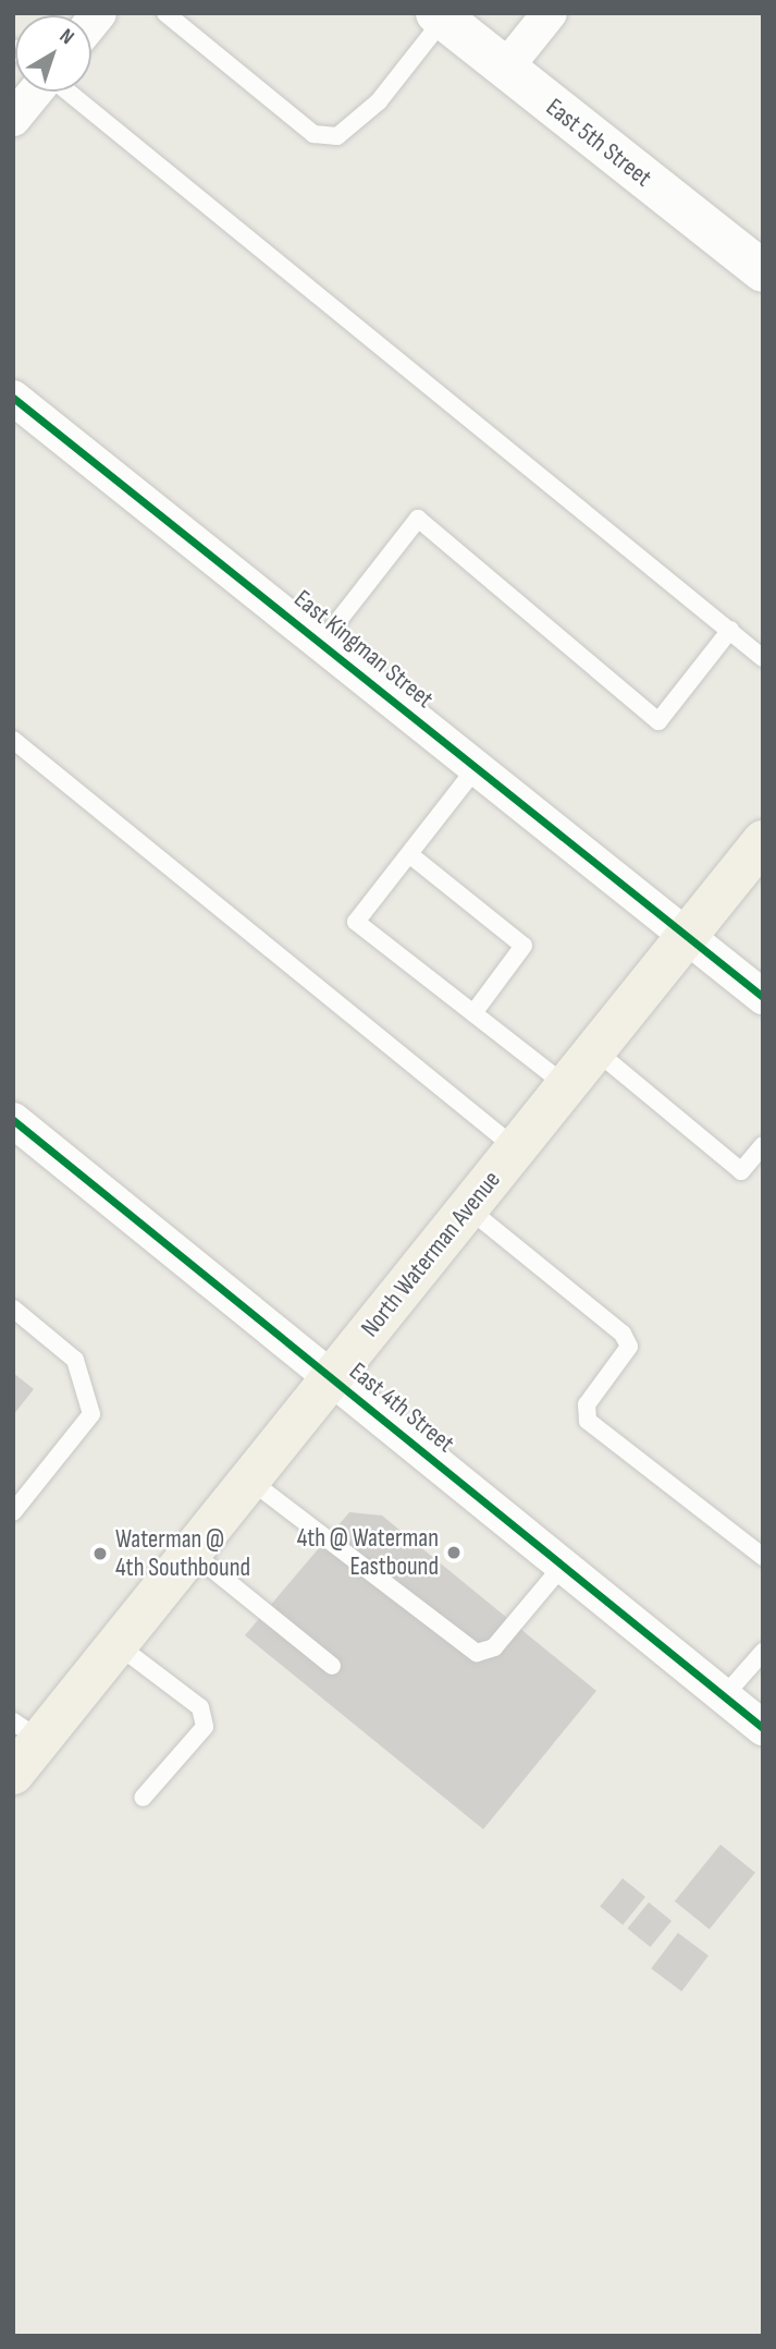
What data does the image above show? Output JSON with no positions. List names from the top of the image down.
{
  "streets": {
    "main road": ["East 5th Street", "North Waterman Avenue"],
    "street": ["East Kingman Street", "East 4th Street"]
  },
  "crossings": [
    ["East Kingman Street", "North Waterman Avenue"],
    ["North Waterman Avenue", "East 4th Street"]
  ],
  "places": ["4th @ Waterman Eastbound", "Waterman @ 4th Southbound"],
  "north": "top right"
}
